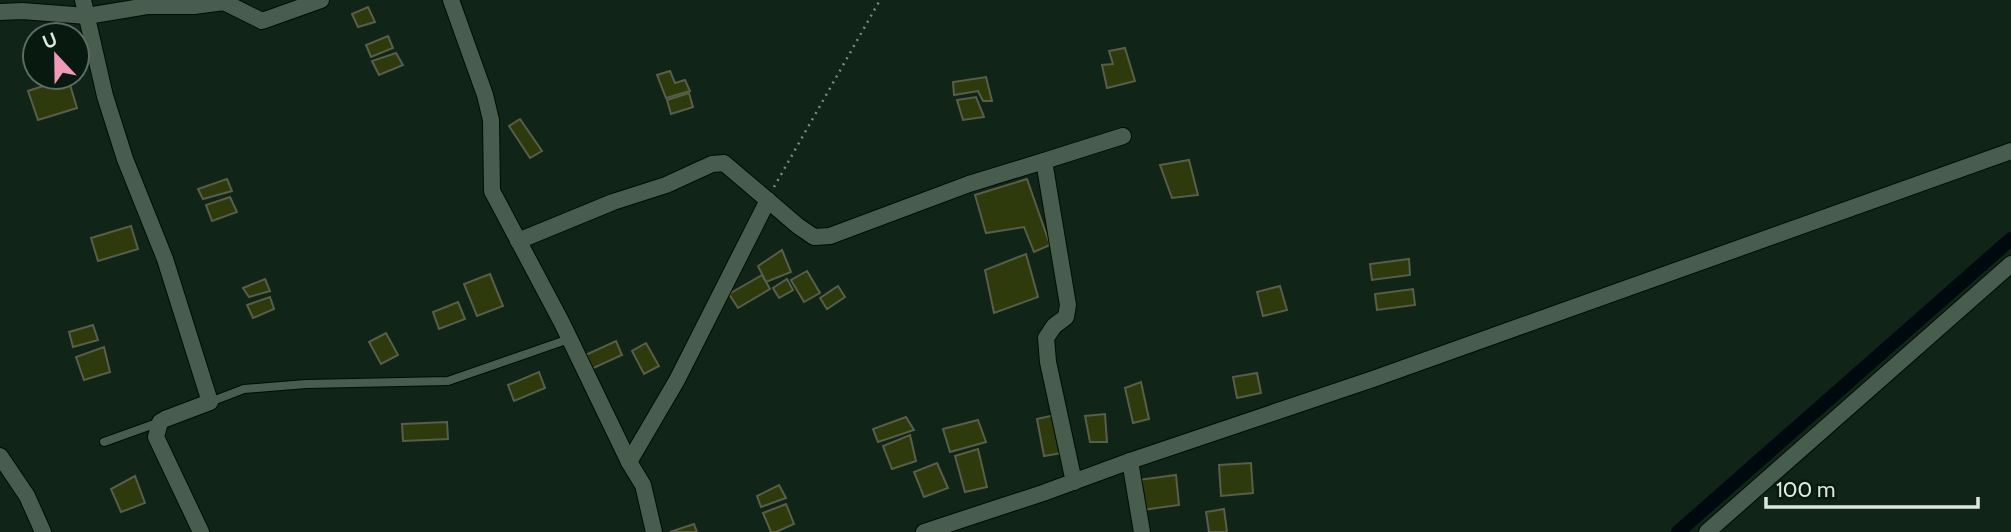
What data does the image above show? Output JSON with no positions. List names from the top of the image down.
{
  "scale_bar": "100 m",
  "north": "top"
}
